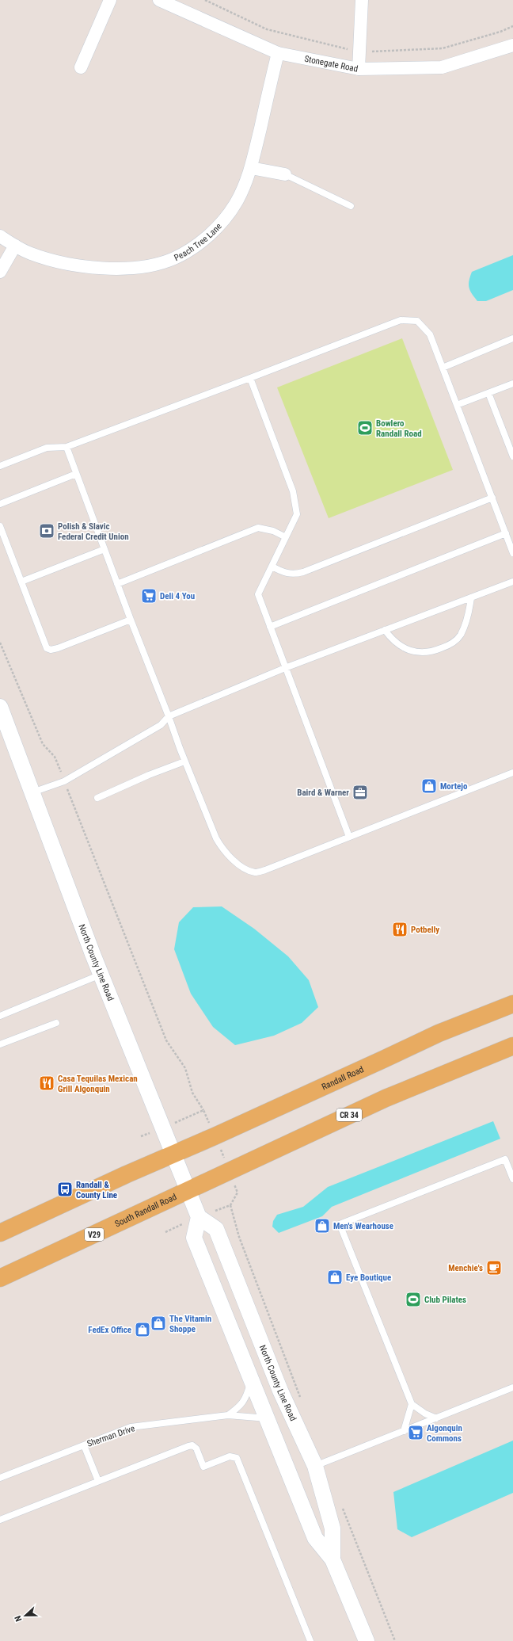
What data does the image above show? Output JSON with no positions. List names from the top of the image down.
{
  "streets": {
    "main road": [
      "Randall Road",
      "CR 34",
      "South Randall Road",
      "V29"
    ],
    "street": ["Stonegate Road", "Peach Tree Lane", "North County Line Road"],
    "lane": ["Sherman Drive"]
  },
  "crossings": [
    ["Stonegate Road", "Peach Tree Lane"],
    ["North County Line Road", "Randall Road"],
    ["North County Line Road", "CR 34"],
    ["North County Line Road", "South Randall Road"],
    ["North County Line Road", "Sherman Drive"],
    ["CR 34", "South Randall Road"]
  ],
  "places": {
    "sports": ["Bowlero Randall Road", "Club Pilates"],
    "bank": ["Polish & Slavic Federal Credit Union"],
    "supermarket": ["Deli 4 You", "Algonquin Commons"],
    "shop": [
      "Mortejo",
      "Men's Wearhouse",
      "Eye Boutique",
      "The Vitamin Shoppe",
      "FedEx Office"
    ],
    "office": ["Baird & Warner"],
    "restaurant": ["Potbelly", "Casa Tequilas Mexican Grill Algonquin"],
    "bus stop": ["Randall & County Line"],
    "cafe": ["Menchie's"]
  },
  "north": "left"
}
